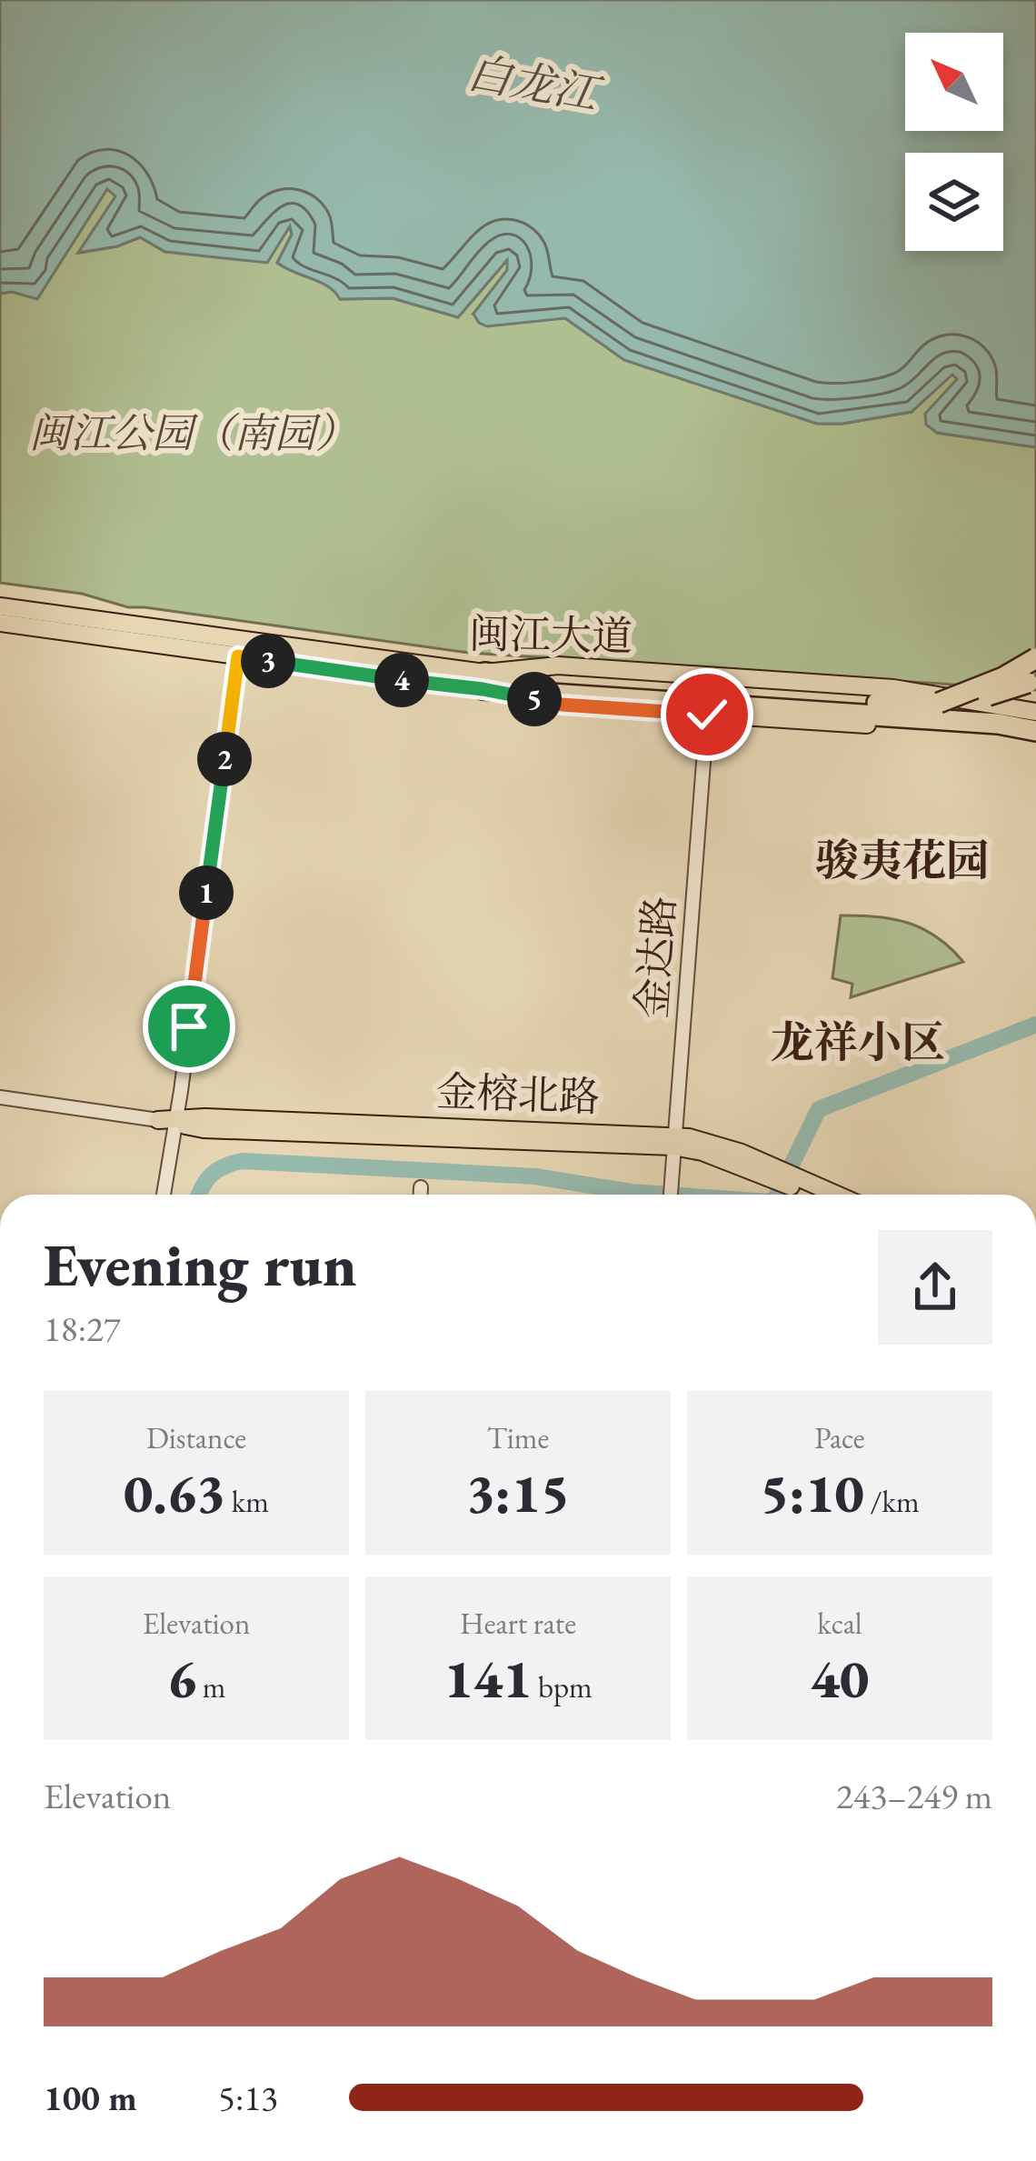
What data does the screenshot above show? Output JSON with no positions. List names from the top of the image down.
{
  "streets": {
    "main road": ["闽江大道", "金榕北路"],
    "street": ["金达路"]
  },
  "crossings": [
    ["闽江大道", "金达路"],
    ["金达路", "金榕北路"]
  ],
  "districts": ["骏夷花园", "龙祥小区"],
  "water": ["白龙江"],
  "parks": ["闽江公园（南园）"],
  "north": "top left",
  "page": {
    "pins": [
      "3",
      "4",
      "5",
      "2",
      "1"
    ],
    "heading": ["Evening run", "18:27"],
    "stats": [
      ["Distance", "0.63 km"],
      ["Time", "3:15"],
      ["Pace", "5:10 /km"],
      ["Elevation", "6 m"],
      ["Heart rate", "141 bpm"],
      ["kcal", "40"]
    ],
    "chart": ["Elevation", "243–249 m"],
    "list": [
      {
        "name": "100 m",
        "note": "5:13"
      }
    ]
  }
}
